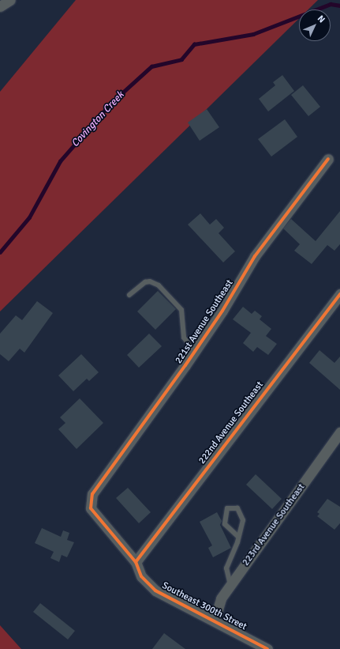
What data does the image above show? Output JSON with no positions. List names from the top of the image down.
{
  "streets": {
    "street": [
      "221st Avenue Southeast",
      "222nd Avenue Southeast",
      "223rd Avenue Southeast",
      "Southeast 300th Street"
    ]
  },
  "crossings": [
    ["221st Avenue Southeast", "Southeast 300th Street"],
    ["222nd Avenue Southeast", "Southeast 300th Street"],
    ["223rd Avenue Southeast", "Southeast 300th Street"]
  ],
  "water": ["Covington Creek"],
  "north": "top right"
}
